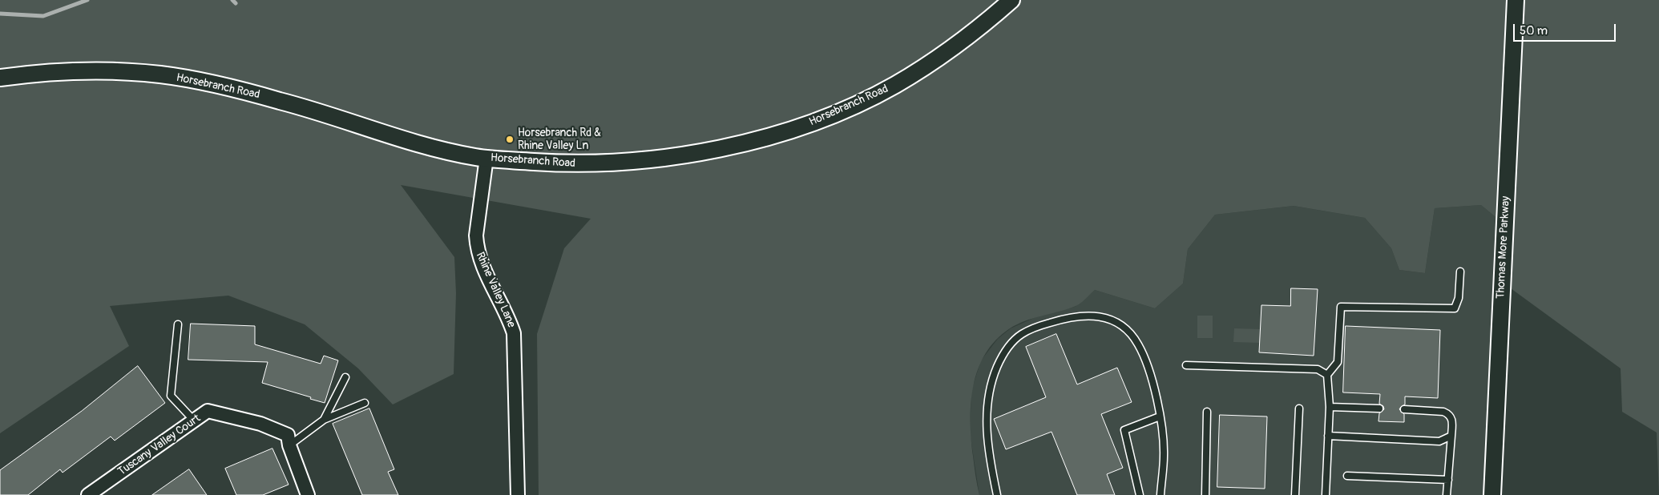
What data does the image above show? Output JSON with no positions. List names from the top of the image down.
{
  "streets": {
    "street": [
      "Horsebranch Road",
      "Thomas More Parkway",
      "Rhine Valley Lane",
      "Tuscany Valley Court"
    ]
  },
  "crossings": [
    ["Horsebranch Road", "Rhine Valley Lane"]
  ],
  "places": ["Horsebranch Rd & Rhine Valley Ln"],
  "scale_bar": "50 m"
}
